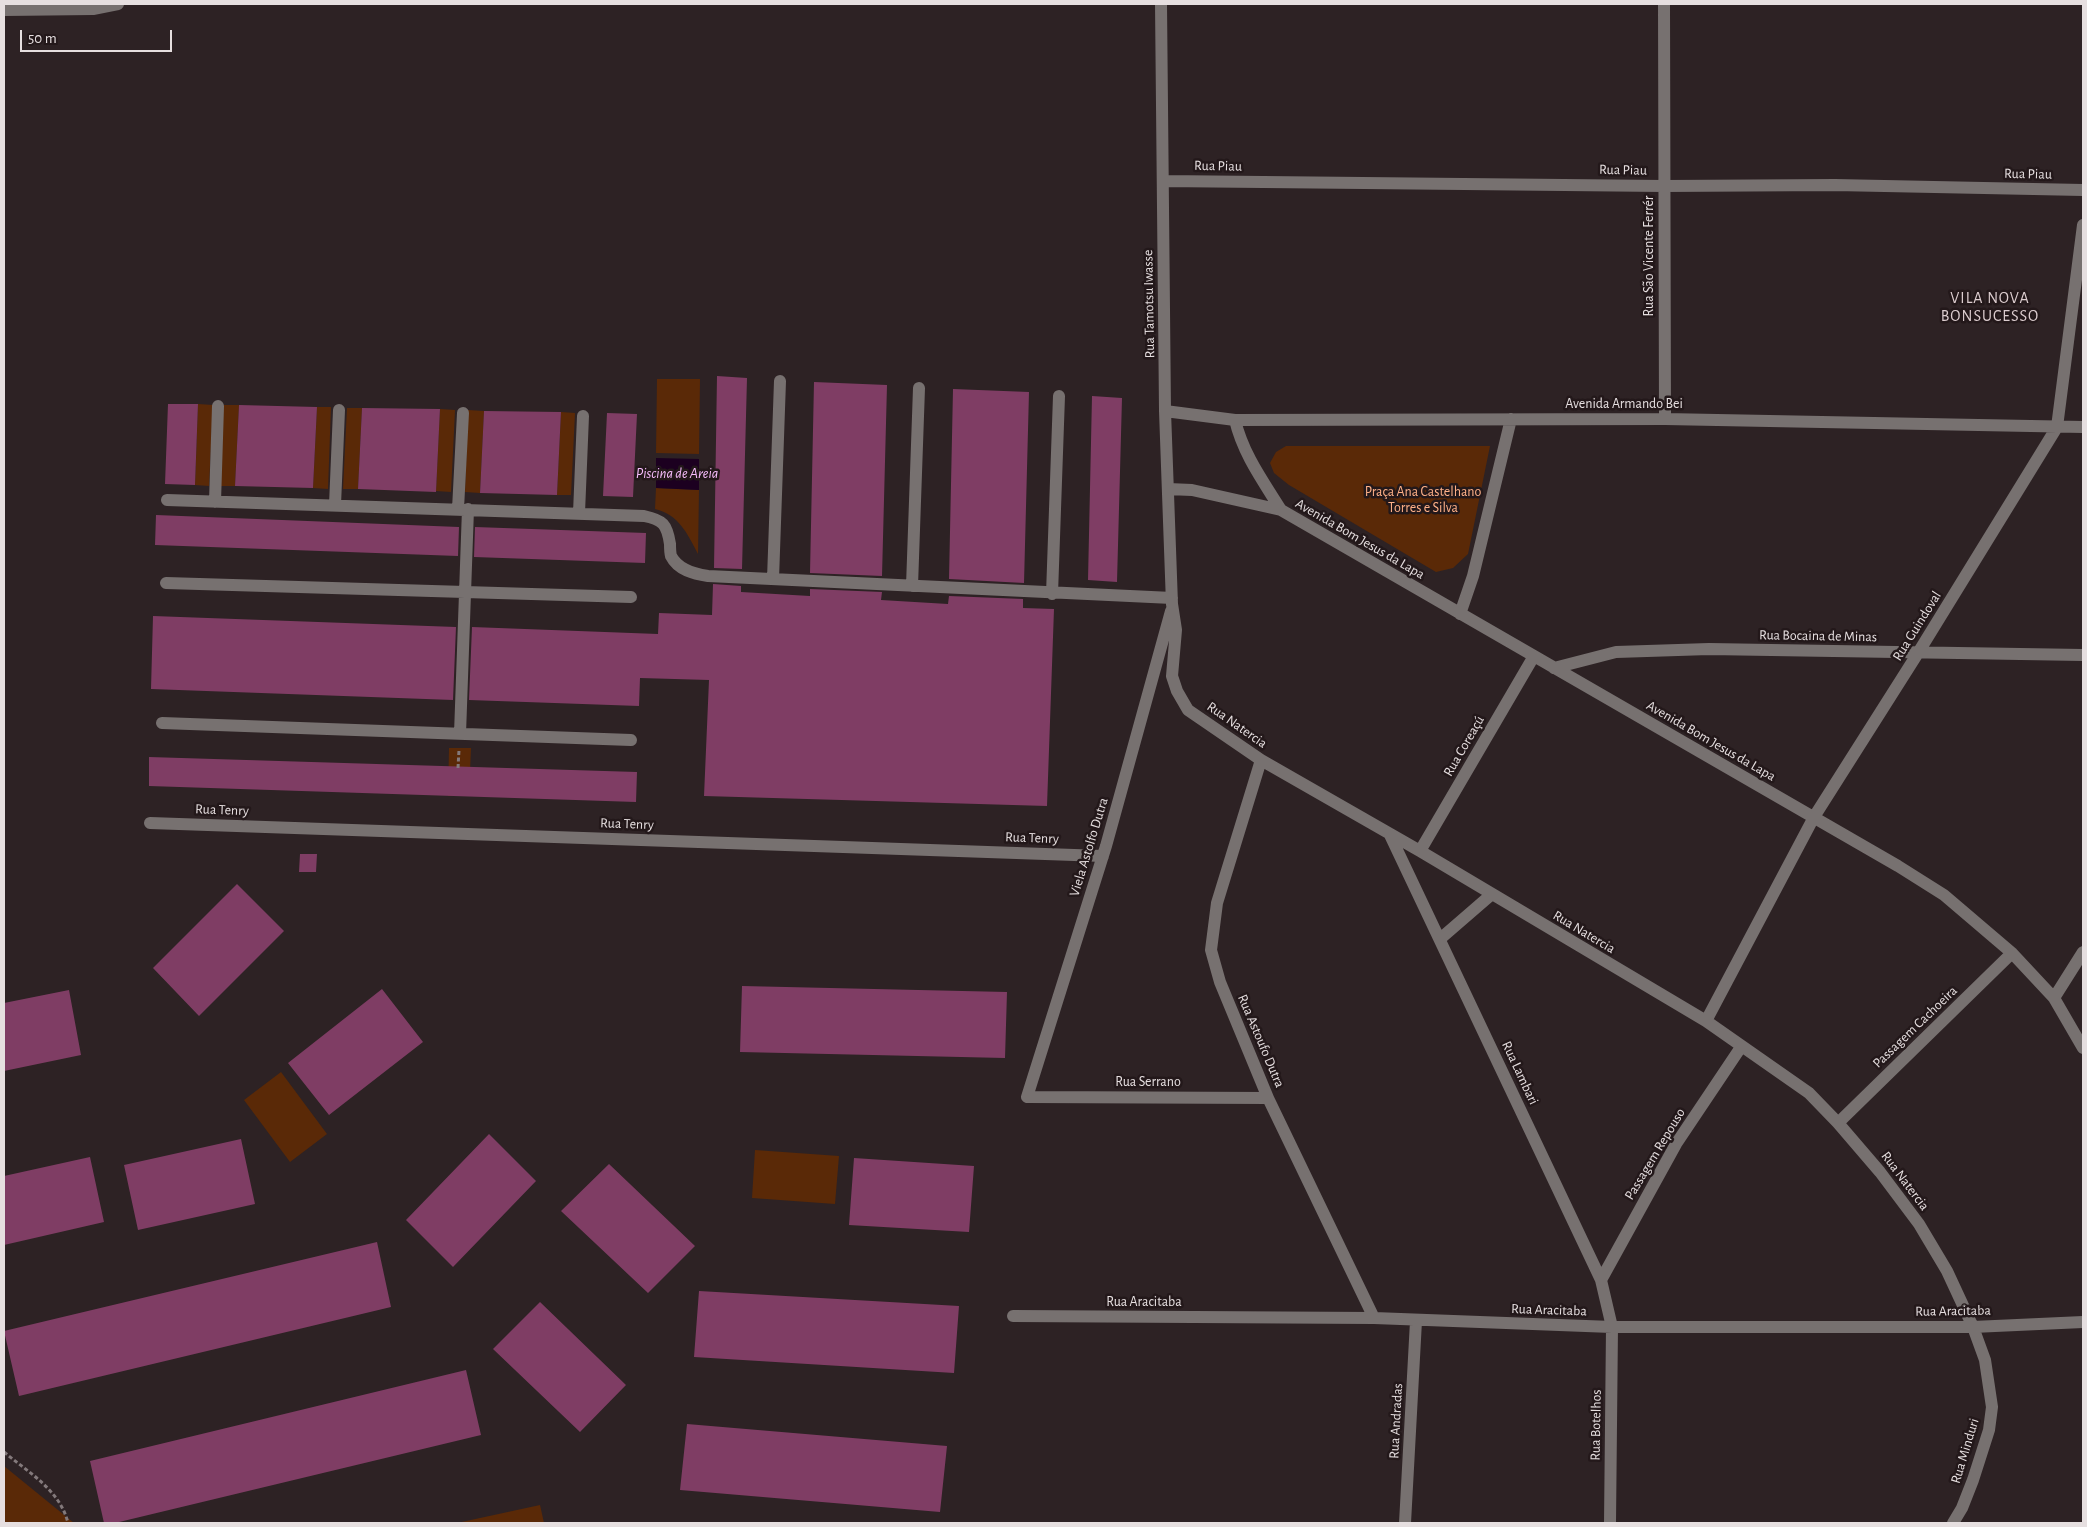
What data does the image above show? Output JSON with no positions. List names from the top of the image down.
{
  "streets": {
    "street": [
      "Rua Piau",
      "Rua São Vicente Ferrér",
      "Rua Tamotsu Iwasse",
      "Avenida Armando Bei",
      "Avenida Bom Jesus da Lapa",
      "Rua Guindoval",
      "Rua Bocaina de Minas",
      "Rua Natercia",
      "Rua Coreaçú",
      "Rua Tenry",
      "Viela Astolfo Dutra",
      "Passagem Cachoeira",
      "Rua Astoufo Dutra",
      "Rua Lambari",
      "Rua Serrano",
      "Passagem Repouso",
      "Rua Aracitaba",
      "Rua Andradas",
      "Rua Botelhos",
      "Rua Minduri"
    ]
  },
  "crossings": [
    ["Rua Piau", "Rua São Vicente Ferrér"],
    ["Rua Piau", "Rua Tamotsu Iwasse"],
    ["Rua São Vicente Ferrér", "Avenida Armando Bei"],
    ["Rua Tamotsu Iwasse", "Avenida Armando Bei"],
    ["Rua Tamotsu Iwasse", "Avenida Bom Jesus da Lapa"],
    ["Rua Tamotsu Iwasse", "Rua Natercia"],
    ["Rua Tamotsu Iwasse", "Viela Astolfo Dutra"],
    ["Avenida Armando Bei", "Avenida Bom Jesus da Lapa"],
    ["Avenida Armando Bei", "Rua Guindoval"],
    ["Avenida Bom Jesus da Lapa", "Rua Guindoval"],
    ["Avenida Bom Jesus da Lapa", "Rua Bocaina de Minas"],
    ["Avenida Bom Jesus da Lapa", "Rua Coreaçú"],
    ["Avenida Bom Jesus da Lapa", "Passagem Cachoeira"],
    ["Rua Guindoval", "Rua Bocaina de Minas"],
    ["Rua Guindoval", "Rua Natercia"],
    ["Rua Natercia", "Rua Coreaçú"],
    ["Rua Natercia", "Viela Astolfo Dutra"],
    ["Rua Natercia", "Passagem Cachoeira"],
    ["Rua Natercia", "Rua Astoufo Dutra"],
    ["Rua Natercia", "Rua Lambari"],
    ["Rua Natercia", "Passagem Repouso"],
    ["Rua Natercia", "Rua Aracitaba"],
    ["Rua Natercia", "Rua Minduri"],
    ["Rua Tenry", "Viela Astolfo Dutra"],
    ["Viela Astolfo Dutra", "Rua Serrano"],
    ["Rua Astoufo Dutra", "Rua Serrano"],
    ["Rua Astoufo Dutra", "Rua Aracitaba"],
    ["Rua Lambari", "Passagem Repouso"],
    ["Rua Lambari", "Rua Aracitaba"],
    ["Rua Lambari", "Rua Botelhos"],
    ["Rua Aracitaba", "Rua Andradas"],
    ["Rua Aracitaba", "Rua Botelhos"],
    ["Rua Aracitaba", "Rua Minduri"]
  ],
  "districts": ["VILA NOVA BONSUCESSO"],
  "water": ["Piscina de Areia"],
  "parks": ["Praça Ana Castelhano Torres e Silva"],
  "scale_bar": "50 m"
}
